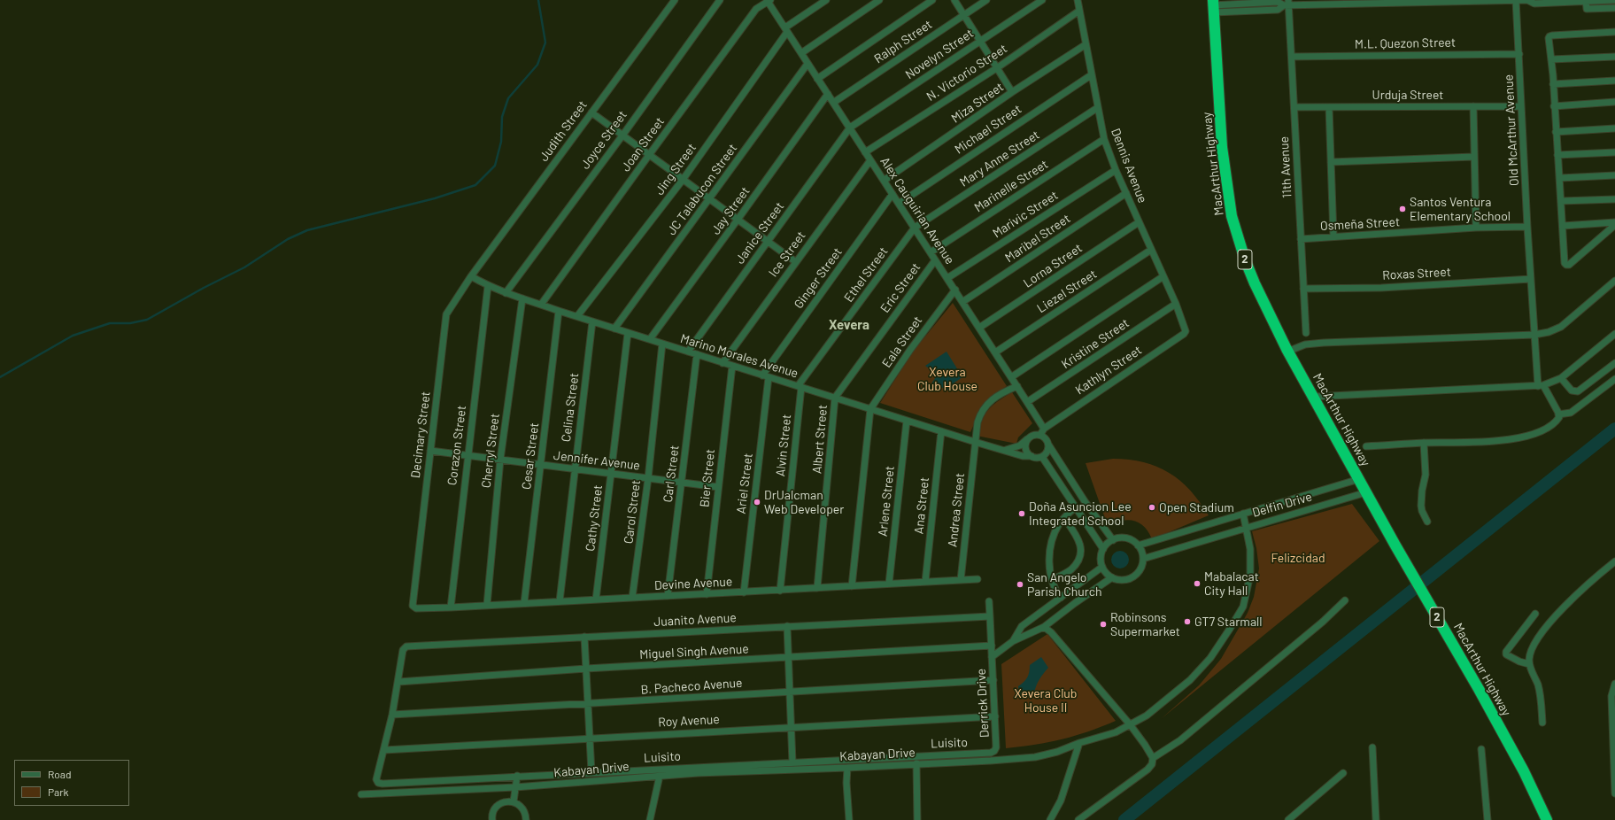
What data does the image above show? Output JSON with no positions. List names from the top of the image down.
{
  "streets": {
    "highway": ["MacArthur Highway", "2"],
    "street": [
      "Ralph Street",
      "M.L. Quezon Street",
      "Novelyn Street",
      "N. Victorio Street",
      "Urduja Street",
      "Miza Street",
      "Michael Street",
      "Old McArthur Avenue",
      "Judith Street",
      "Joyce Street",
      "Joan Street",
      "Mary Anne Street",
      "Dennis Avenue",
      "11th Avenue",
      "Jing Street",
      "Marinelle Street",
      "JC Talabucon Street",
      "Jay Street",
      "Alex Cauguirian Avenue",
      "Marivic Street",
      "Osmeña Street",
      "Janice Street",
      "Maribel Street",
      "Ice Street",
      "Lorna Street",
      "Roxas Street",
      "Ethel Street",
      "Ginger Street",
      "Eric Street",
      "Liezel Street",
      "Eala Street",
      "Kristine Street",
      "Marino Morales Avenue",
      "Kathlyn Street",
      "Celina Street",
      "Decimary Street",
      "Albert Street",
      "Corazon Street",
      "Alvin Street",
      "Cherryl Street",
      "Cesar Street",
      "Jennifer Avenue",
      "Carl Street",
      "Bier Street",
      "Ariel Street",
      "Arlene Street",
      "Delfin Drive",
      "Ana Street",
      "Andrea Street",
      "Carol Street",
      "Cathy Street",
      "Devine Avenue",
      "Juanito Avenue",
      "Miguel Singh Avenue",
      "B. Pacheco Avenue",
      "Derrick Drive",
      "Roy Avenue",
      "Luisito",
      "Kabayan Drive"
    ]
  },
  "crossings": [
    ["Ralph Street", "Alex Cauguirian Avenue"],
    ["M.L. Quezon Street", "Old McArthur Avenue"],
    ["M.L. Quezon Street", "11th Avenue"],
    ["Novelyn Street", "Alex Cauguirian Avenue"],
    ["Novelyn Street", "Janice Street"],
    ["N. Victorio Street", "Dennis Avenue"],
    ["N. Victorio Street", "Alex Cauguirian Avenue"],
    ["Urduja Street", "Old McArthur Avenue"],
    ["Urduja Street", "11th Avenue"],
    ["Miza Street", "Dennis Avenue"],
    ["Miza Street", "Alex Cauguirian Avenue"],
    ["Michael Street", "Dennis Avenue"],
    ["Michael Street", "Alex Cauguirian Avenue"],
    ["Old McArthur Avenue", "Osmeña Street"],
    ["Old McArthur Avenue", "Roxas Street"],
    ["Judith Street", "Marino Morales Avenue"],
    ["Judith Street", "Decimary Street"],
    ["Joyce Street", "Marino Morales Avenue"],
    ["Joan Street", "Alex Cauguirian Avenue"],
    ["Joan Street", "Marino Morales Avenue"],
    ["Mary Anne Street", "Dennis Avenue"],
    ["Mary Anne Street", "Alex Cauguirian Avenue"],
    ["Mary Anne Street", "Ethel Street"],
    ["MacArthur Highway", "Delfin Drive"],
    ["Dennis Avenue", "Marinelle Street"],
    ["Dennis Avenue", "Marivic Street"],
    ["Dennis Avenue", "Maribel Street"],
    ["Dennis Avenue", "Lorna Street"],
    ["Dennis Avenue", "Liezel Street"],
    ["Dennis Avenue", "Kristine Street"],
    ["Dennis Avenue", "Kathlyn Street"],
    ["11th Avenue", "Osmeña Street"],
    ["11th Avenue", "Roxas Street"],
    ["Jing Street", "Alex Cauguirian Avenue"],
    ["Jing Street", "Marino Morales Avenue"],
    ["Marinelle Street", "Alex Cauguirian Avenue"],
    ["JC Talabucon Street", "Alex Cauguirian Avenue"],
    ["JC Talabucon Street", "Marino Morales Avenue"],
    ["Jay Street", "Alex Cauguirian Avenue"],
    ["Jay Street", "Marino Morales Avenue"],
    ["Alex Cauguirian Avenue", "Marivic Street"],
    ["Alex Cauguirian Avenue", "Janice Street"],
    ["Alex Cauguirian Avenue", "Maribel Street"],
    ["Alex Cauguirian Avenue", "Ice Street"],
    ["Alex Cauguirian Avenue", "Lorna Street"],
    ["Alex Cauguirian Avenue", "Ethel Street"],
    ["Alex Cauguirian Avenue", "Ginger Street"],
    ["Alex Cauguirian Avenue", "Eric Street"],
    ["Alex Cauguirian Avenue", "Liezel Street"],
    ["Alex Cauguirian Avenue", "Eala Street"],
    ["Alex Cauguirian Avenue", "Kristine Street"],
    ["Alex Cauguirian Avenue", "Kathlyn Street"],
    ["Alex Cauguirian Avenue", "Andrea Street"],
    ["Janice Street", "Marino Morales Avenue"],
    ["Ice Street", "Marino Morales Avenue"],
    ["Ethel Street", "Marino Morales Avenue"],
    ["Ethel Street", "Alvin Street"],
    ["Ginger Street", "Marino Morales Avenue"],
    ["Ginger Street", "Ariel Street"],
    ["Eric Street", "Marino Morales Avenue"],
    ["Eric Street", "Albert Street"],
    ["Eala Street", "Marino Morales Avenue"],
    ["Marino Morales Avenue", "Celina Street"],
    ["Marino Morales Avenue", "Decimary Street"],
    ["Marino Morales Avenue", "Albert Street"],
    ["Marino Morales Avenue", "Corazon Street"],
    ["Marino Morales Avenue", "Alvin Street"],
    ["Marino Morales Avenue", "Cherryl Street"],
    ["Marino Morales Avenue", "Cesar Street"],
    ["Marino Morales Avenue", "Carl Street"],
    ["Marino Morales Avenue", "Bier Street"],
    ["Marino Morales Avenue", "Ariel Street"],
    ["Marino Morales Avenue", "Arlene Street"],
    ["Marino Morales Avenue", "Ana Street"],
    ["Marino Morales Avenue", "Andrea Street"],
    ["Marino Morales Avenue", "Carol Street"],
    ["Marino Morales Avenue", "Cathy Street"],
    ["Celina Street", "Jennifer Avenue"],
    ["Celina Street", "Devine Avenue"],
    ["Decimary Street", "Jennifer Avenue"],
    ["Decimary Street", "Devine Avenue"],
    ["Albert Street", "Devine Avenue"],
    ["Corazon Street", "Jennifer Avenue"],
    ["Corazon Street", "Devine Avenue"],
    ["Alvin Street", "Devine Avenue"],
    ["Cherryl Street", "Jennifer Avenue"],
    ["Cherryl Street", "Devine Avenue"],
    ["Cesar Street", "Jennifer Avenue"],
    ["Cesar Street", "Devine Avenue"],
    ["Jennifer Avenue", "Carl Street"],
    ["Jennifer Avenue", "Bier Street"],
    ["Jennifer Avenue", "Carol Street"],
    ["Jennifer Avenue", "Cathy Street"],
    ["Carl Street", "Devine Avenue"],
    ["Bier Street", "Devine Avenue"],
    ["Ariel Street", "Devine Avenue"],
    ["Arlene Street", "Devine Avenue"],
    ["Delfin Drive", "Derrick Drive"],
    ["Delfin Drive", "Kabayan Drive"],
    ["Ana Street", "Devine Avenue"],
    ["Andrea Street", "Devine Avenue"],
    ["Carol Street", "Devine Avenue"],
    ["Cathy Street", "Devine Avenue"],
    ["Juanito Avenue", "Derrick Drive"],
    ["Juanito Avenue", "Luisito"],
    ["Miguel Singh Avenue", "Derrick Drive"],
    ["Miguel Singh Avenue", "Luisito"],
    ["B. Pacheco Avenue", "Derrick Drive"],
    ["B. Pacheco Avenue", "Luisito"],
    ["Derrick Drive", "Roy Avenue"],
    ["Derrick Drive", "Luisito"],
    ["Roy Avenue", "Luisito"]
  ],
  "districts": ["Xevera"],
  "parks": ["Xevera Club House", "Felizcidad", "Xevera Club House II"],
  "places": [
    "Santos Ventura Elementary School",
    "DrUalcman Web Developer",
    "Open Stadium",
    "Doña Asuncion Lee Integrated School",
    "Mabalacat City Hall",
    "San Angelo Parish Church",
    "GT7 Starmall",
    "Robinsons Supermarket"
  ],
  "legend": ["Road", "Park"]
}
